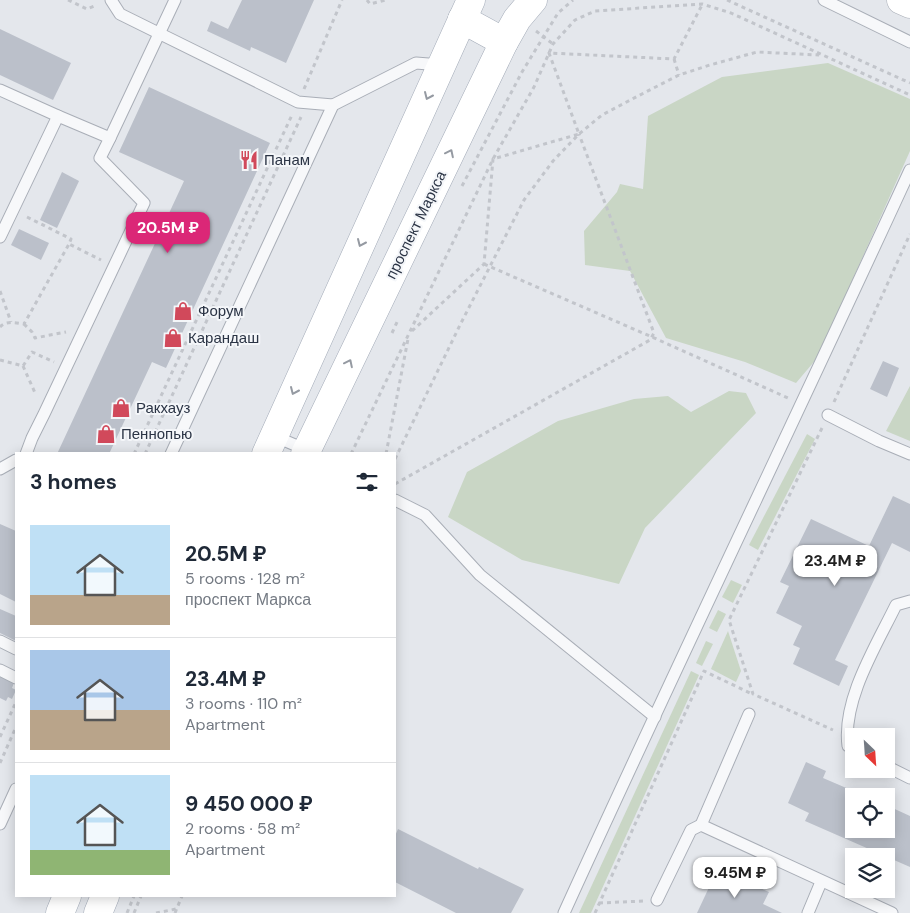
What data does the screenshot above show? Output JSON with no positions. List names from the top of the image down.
{
  "streets": {
    "main road": ["проспект Маркса"]
  },
  "places": {
    "restaurant": ["Панам"],
    "shop": [
      "Форум",
      "Карандаш",
      "Ракхауз",
      "Пеннопью"
    ]
  },
  "north": "bottom right",
  "page": {
    "price": ["20.5M ₽", "23.4M ₽", "9.45M ₽"],
    "heading": "3 homes",
    "list": [
      {
        "name": "20.5M ₽",
        "note": "5 rooms · 128 m² · проспект Маркса"
      },
      {
        "name": "23.4M ₽",
        "note": "3 rooms · 110 m² · Apartment"
      },
      {
        "name": "9 450 000 ₽",
        "note": "2 rooms · 58 m² · Apartment"
      }
    ]
  }
}
